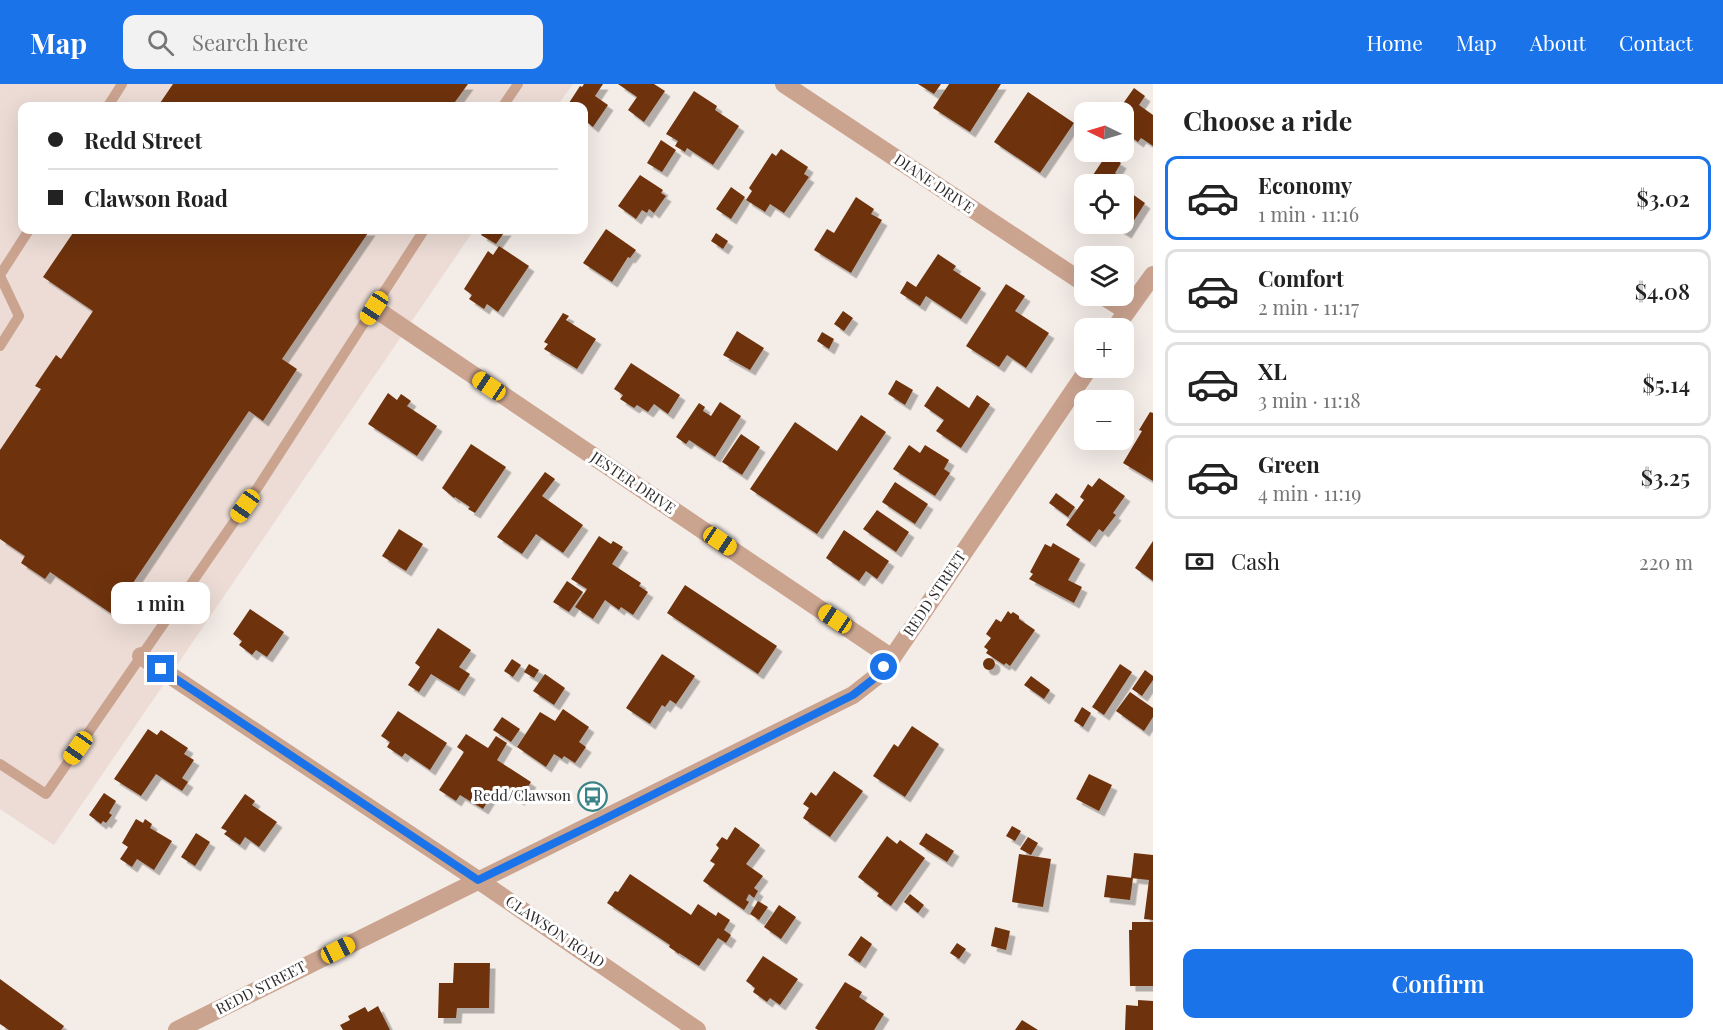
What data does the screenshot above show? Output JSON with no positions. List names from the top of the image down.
{
  "streets": {
    "street": [
      "DIANE DRIVE",
      "JESTER DRIVE",
      "REDD STREET",
      "CLAWSON ROAD"
    ]
  },
  "crossings": [
    ["JESTER DRIVE", "REDD STREET"],
    ["REDD STREET", "CLAWSON ROAD"]
  ],
  "places": {
    "bus stop": ["Redd/Clawson"]
  },
  "north": "left",
  "page": {
    "header": "Map",
    "search": "Search here",
    "nav": [
      "Home",
      "Map",
      "About",
      "Contact"
    ],
    "heading": "Choose a ride",
    "map_buttons": ["+", "−"],
    "banner": ["Redd Street", "Clawson Road"],
    "list": [
      {
        "name": "Economy",
        "note": "1 min · 11:16",
        "value": "$3.02"
      },
      {
        "name": "Comfort",
        "note": "2 min · 11:17",
        "value": "$4.08"
      },
      {
        "name": "XL",
        "note": "3 min · 11:18",
        "value": "$5.14"
      },
      {
        "name": "Green",
        "note": "4 min · 11:19",
        "value": "$3.25"
      }
    ],
    "pay": ["Cash", "220 m"],
    "bubble": "1 min",
    "buttons": "Confirm"
  }
}
